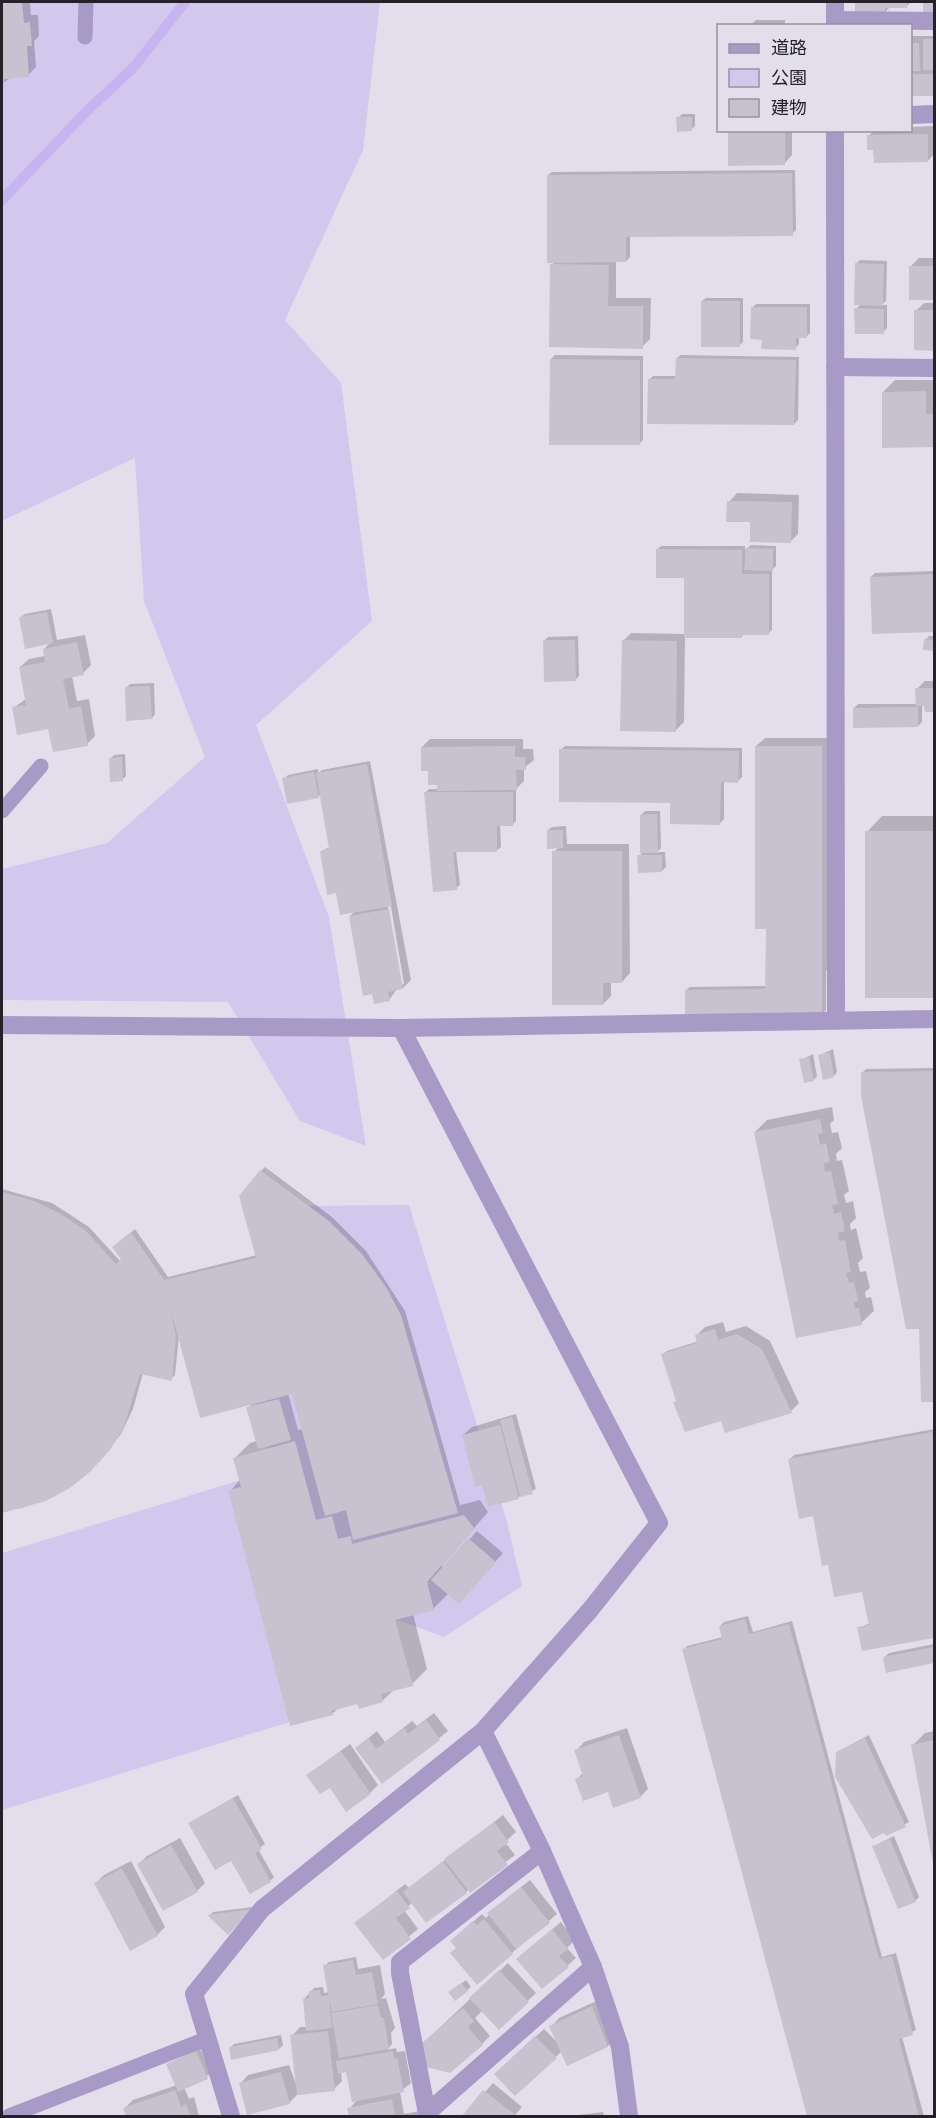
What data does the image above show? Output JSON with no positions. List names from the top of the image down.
{
  "legend": ["道路", "公園", "建物"]
}
